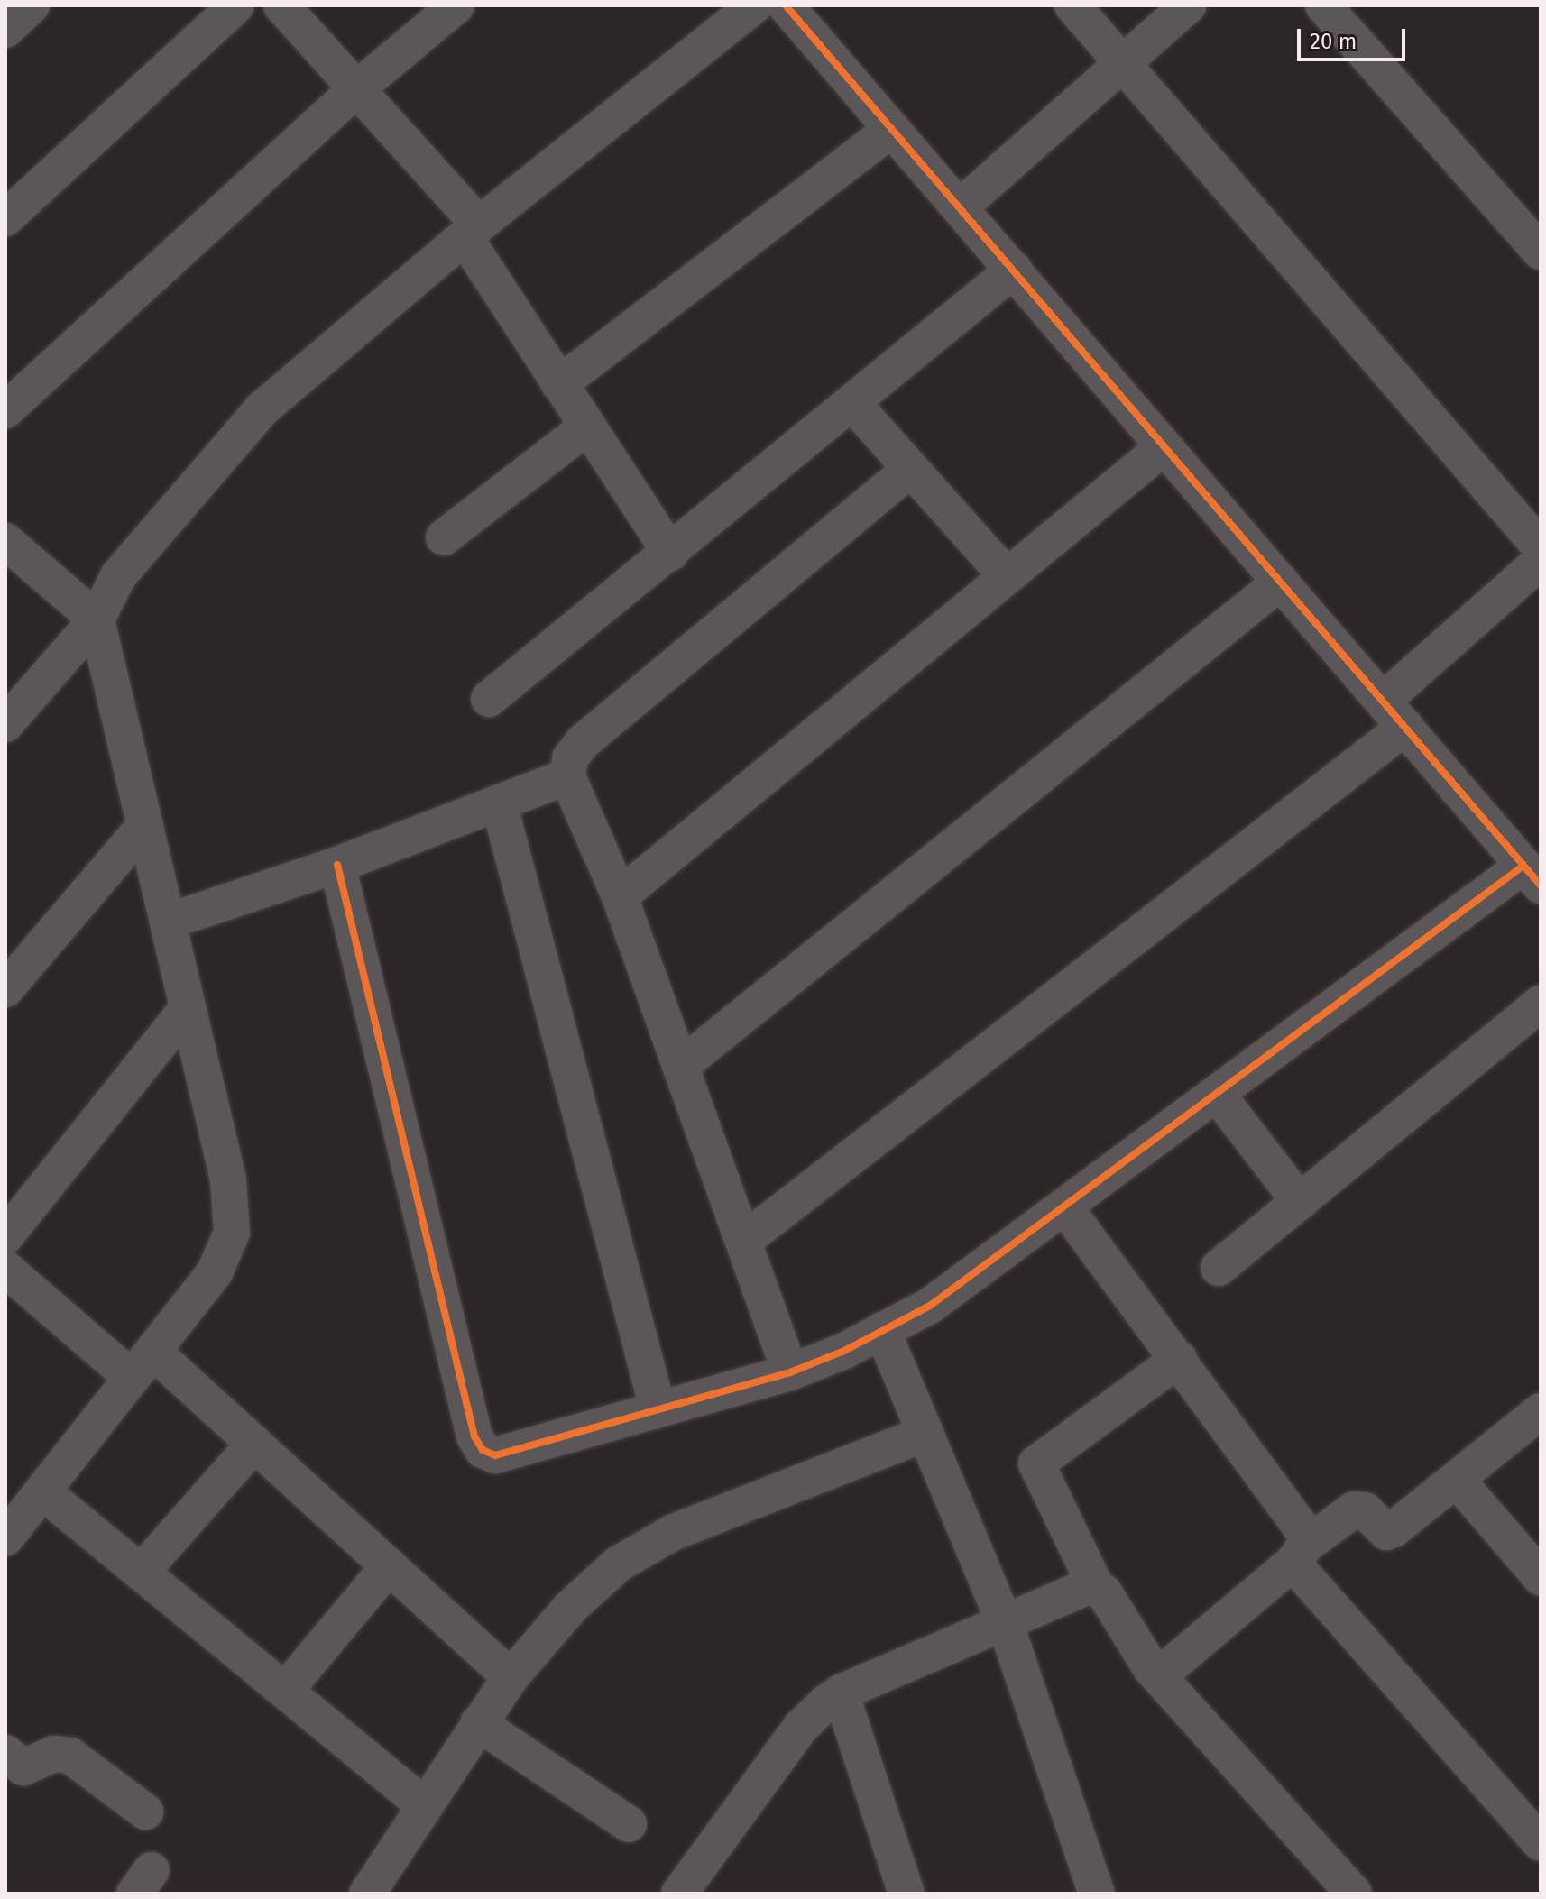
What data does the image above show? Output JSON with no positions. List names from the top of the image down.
{
  "scale_bar": "20 m"
}
